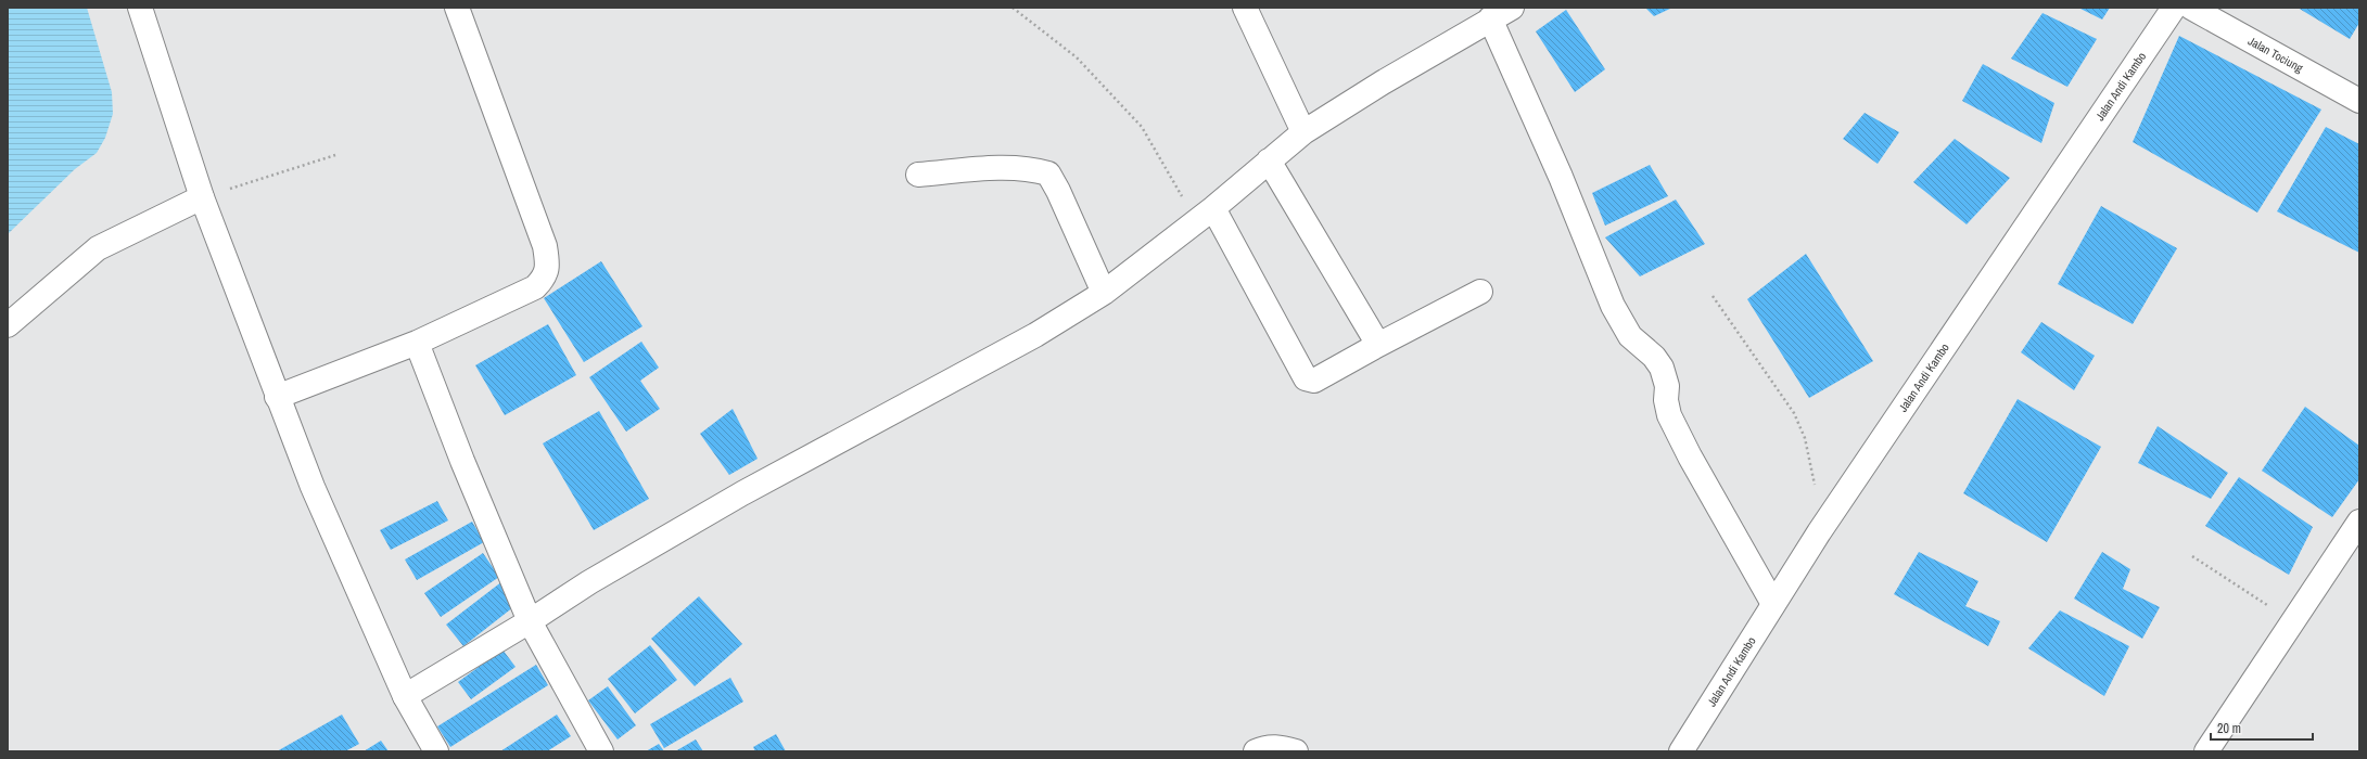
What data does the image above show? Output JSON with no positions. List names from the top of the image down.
{
  "streets": {
    "street": ["Jalan Tociung", "Jalan Andi Kambo"]
  },
  "scale_bar": "20 m"
}
